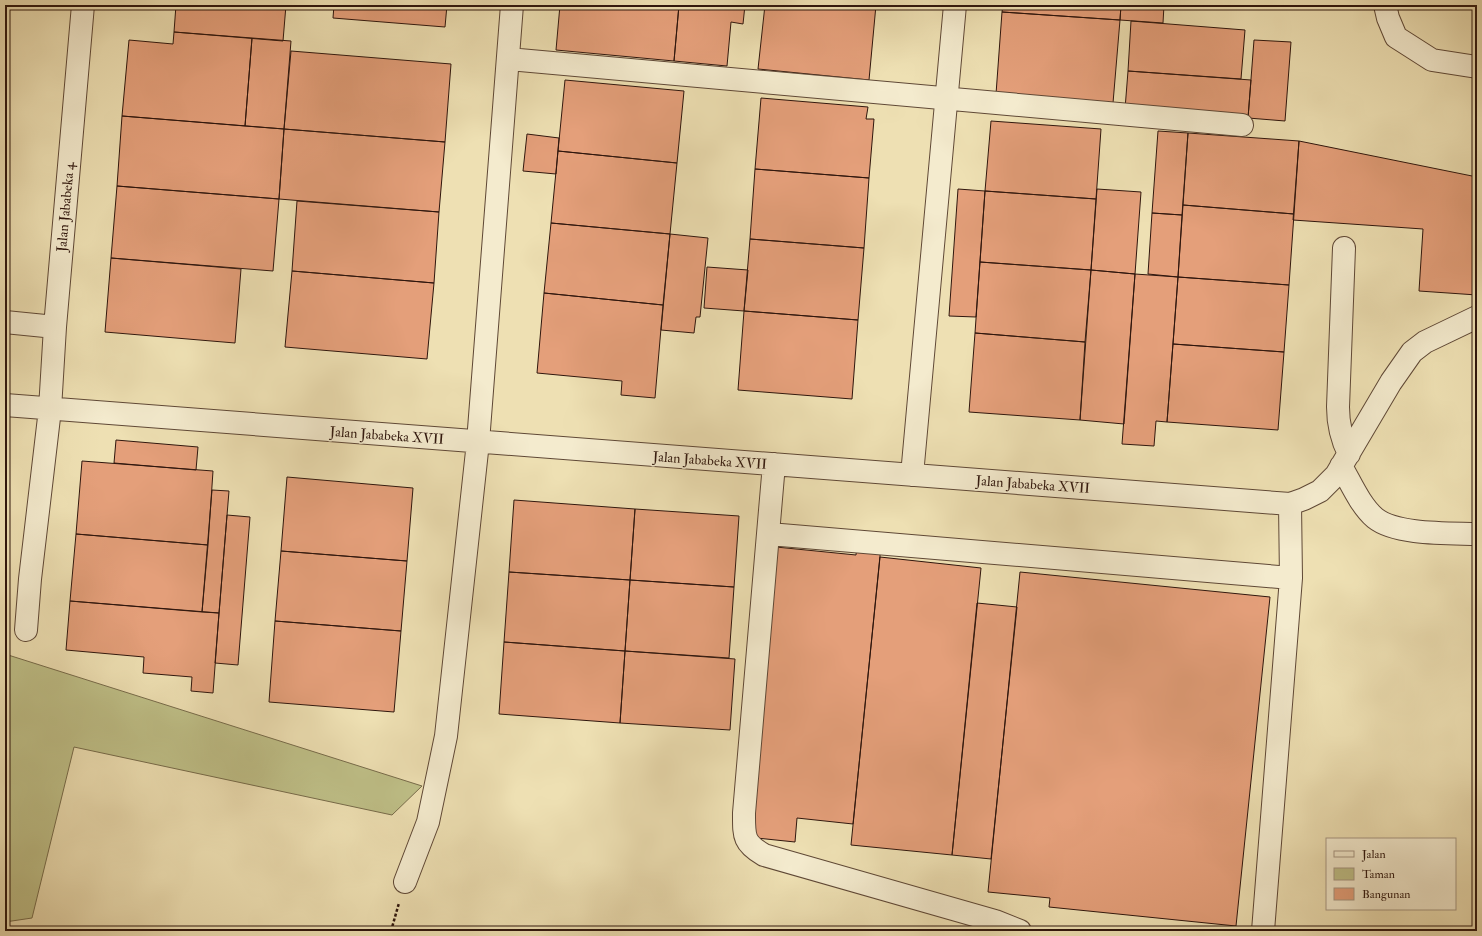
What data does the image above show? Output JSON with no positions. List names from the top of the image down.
{
  "streets": {
    "street": ["Jalan Jababeka 4", "Jalan Jababeka XVII"]
  },
  "crossings": [
    ["Jalan Jababeka 4", "Jalan Jababeka XVII"]
  ],
  "legend": ["Jalan", "Taman", "Bangunan"]
}
